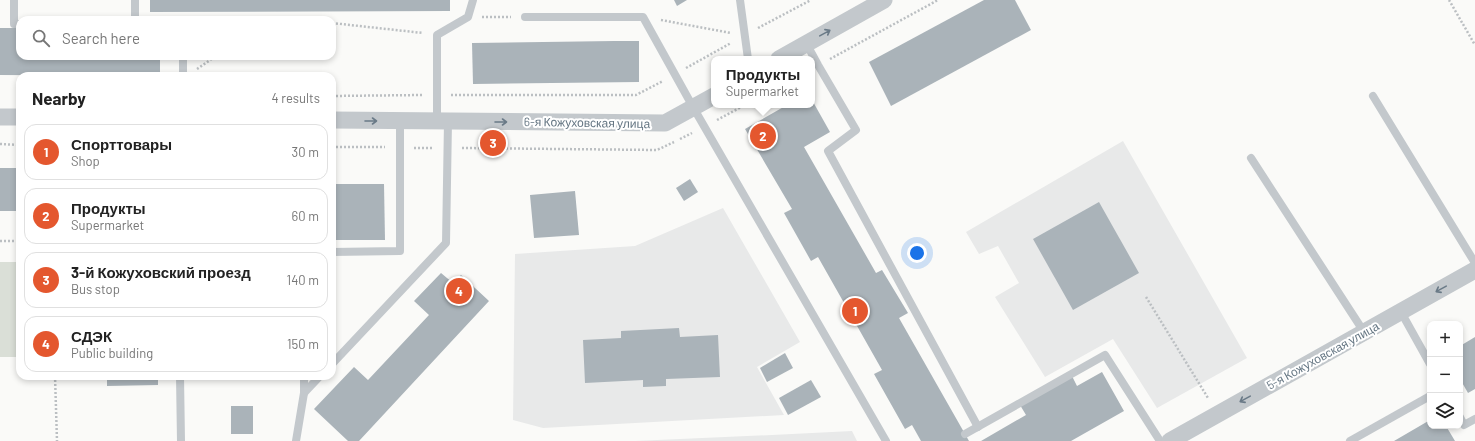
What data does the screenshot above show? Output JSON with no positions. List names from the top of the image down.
{
  "streets": {
    "street": ["6-я Кожуховская улица", "5-я Кожуховская улица"]
  },
  "one_way": ["6-я Кожуховская улица", "5-я Кожуховская улица"],
  "page": {
    "search": "Search here",
    "popup": ["Продукты", "Supermarket"],
    "heading": ["Nearby", "4 results"],
    "pins": [
      "2",
      "3",
      "4",
      "1"
    ],
    "list": [
      {
        "mark": "1",
        "name": "Спорттовары",
        "note": "Shop",
        "value": "30 m"
      },
      {
        "mark": "2",
        "name": "Продукты",
        "note": "Supermarket",
        "value": "60 m"
      },
      {
        "mark": "3",
        "name": "3-й Кожуховский проезд",
        "note": "Bus stop",
        "value": "140 m"
      },
      {
        "mark": "4",
        "name": "СДЭК",
        "note": "Public building",
        "value": "150 m"
      }
    ],
    "map_buttons": ["+", "−"]
  }
}
